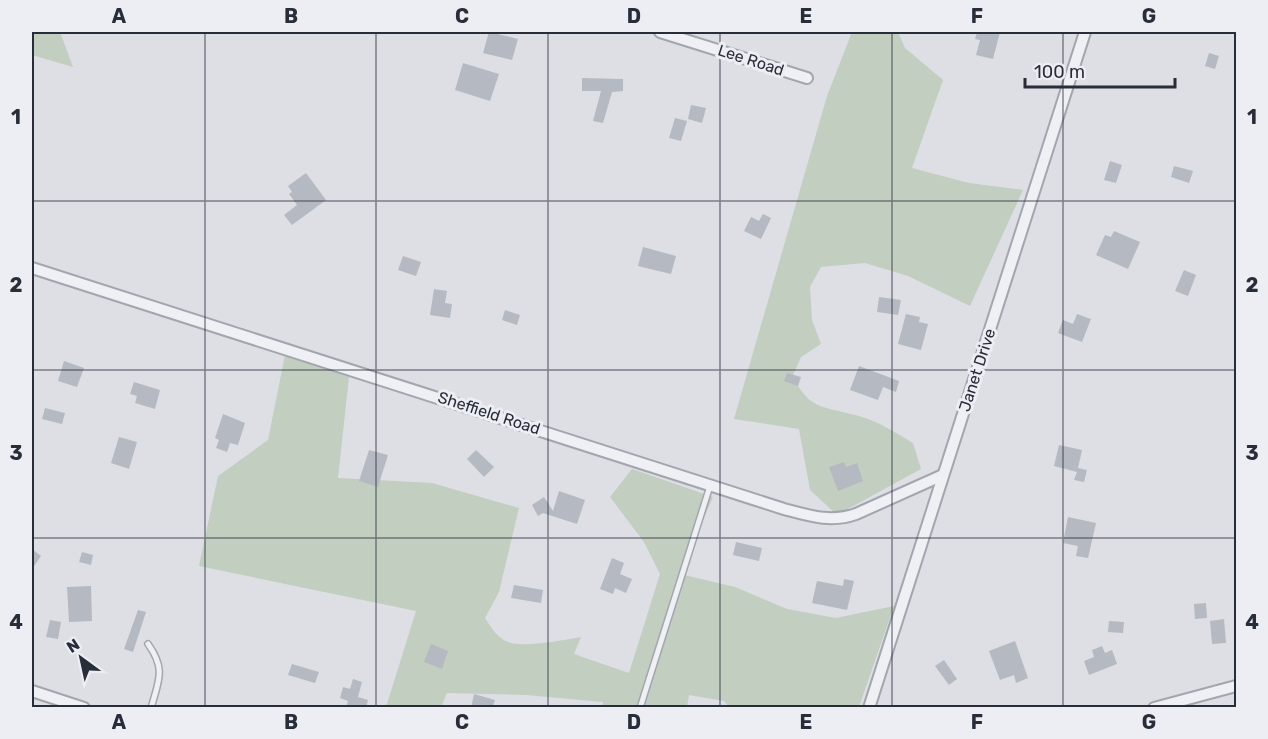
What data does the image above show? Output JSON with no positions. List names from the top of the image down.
{
  "streets": {
    "street": ["Lee Road", "Janet Drive", "Sheffield Road"]
  },
  "crossings": [
    ["Janet Drive", "Sheffield Road"]
  ],
  "scale_bar": "100 m",
  "north": "top left",
  "grid": {
    "columns": [
      "A",
      "B",
      "C",
      "D",
      "E",
      "F",
      "G"
    ],
    "rows": [
      "1",
      "2",
      "3",
      "4"
    ]
  }
}
